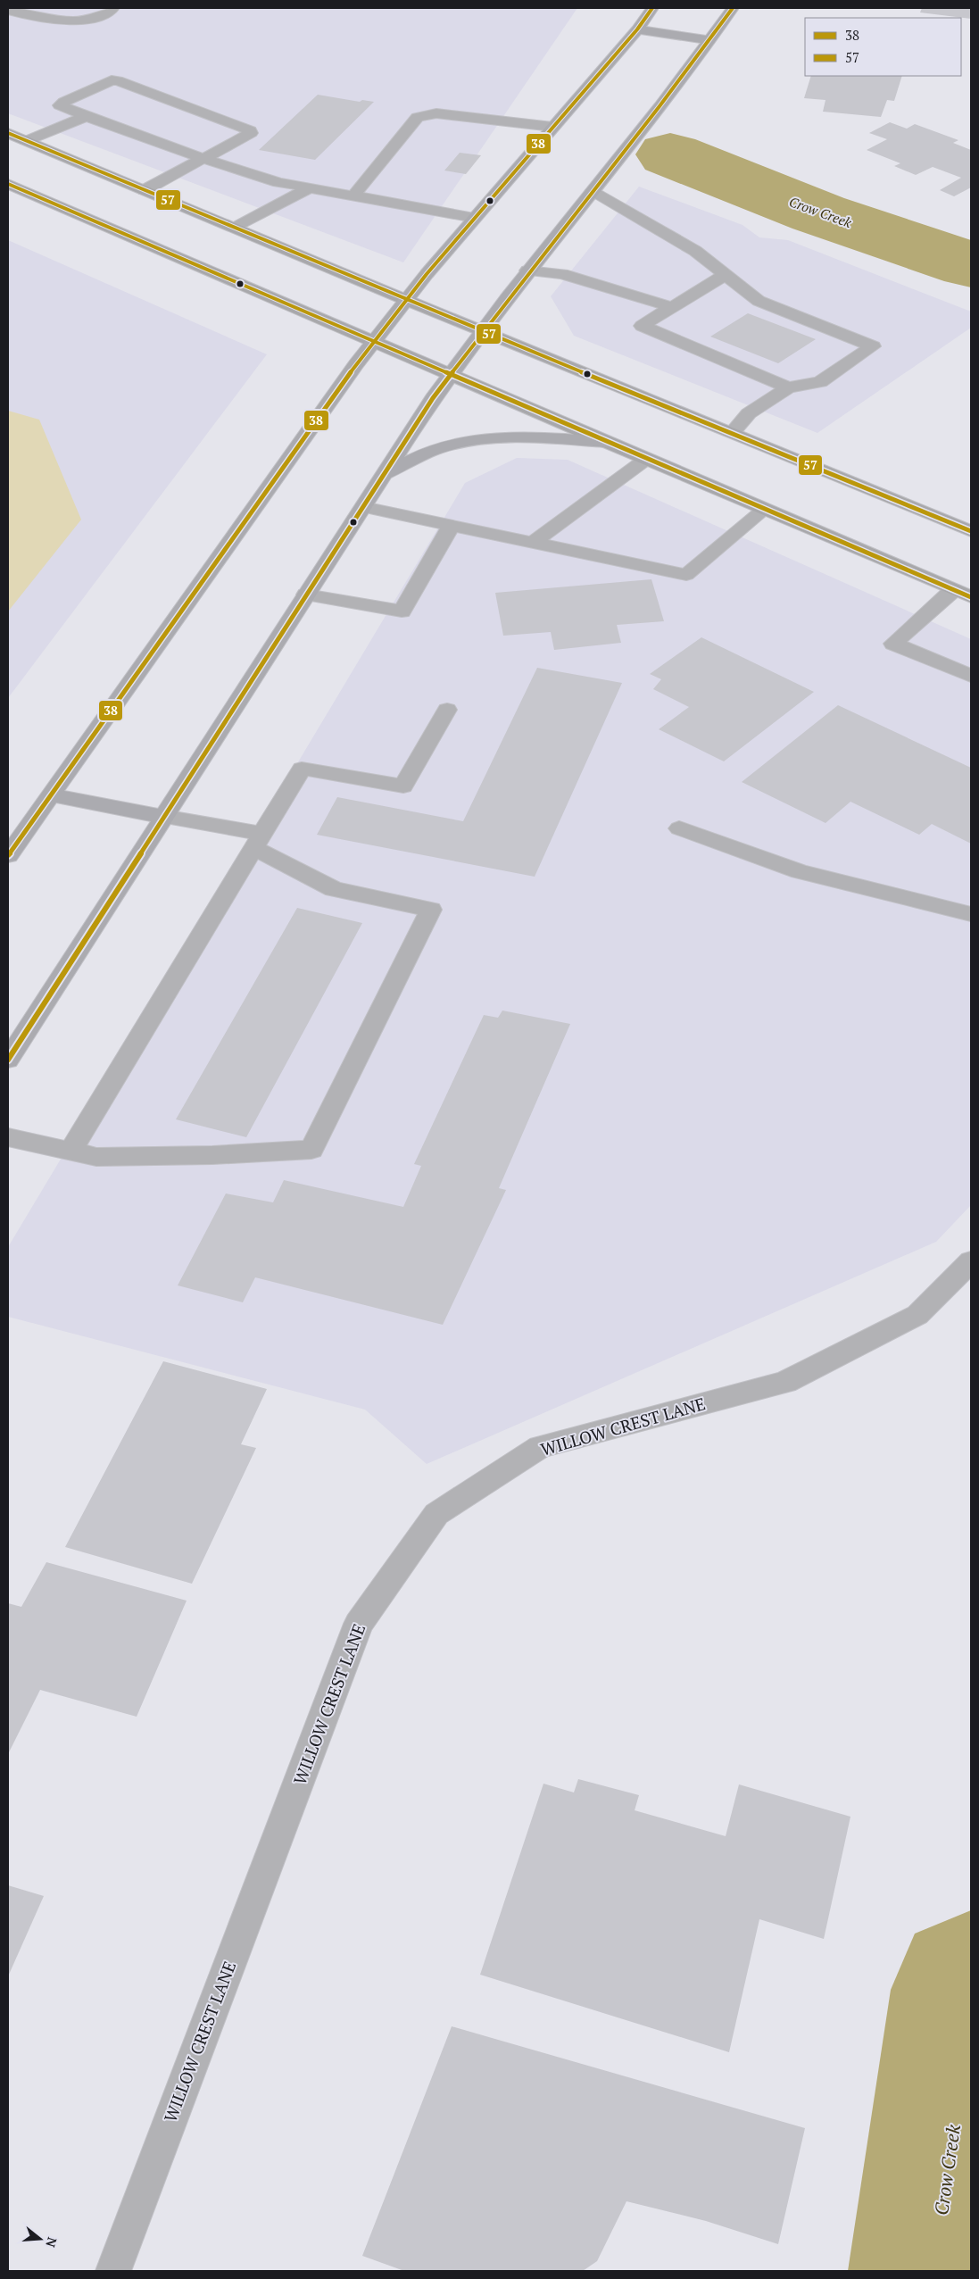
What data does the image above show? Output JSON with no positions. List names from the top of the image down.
{
  "streets": {
    "street": ["WILLOW CREST LANE"]
  },
  "water": ["Crow Creek"],
  "lines": ["transit line 38", "transit line 57"],
  "legend": ["38", "57"],
  "north": "right"
}
